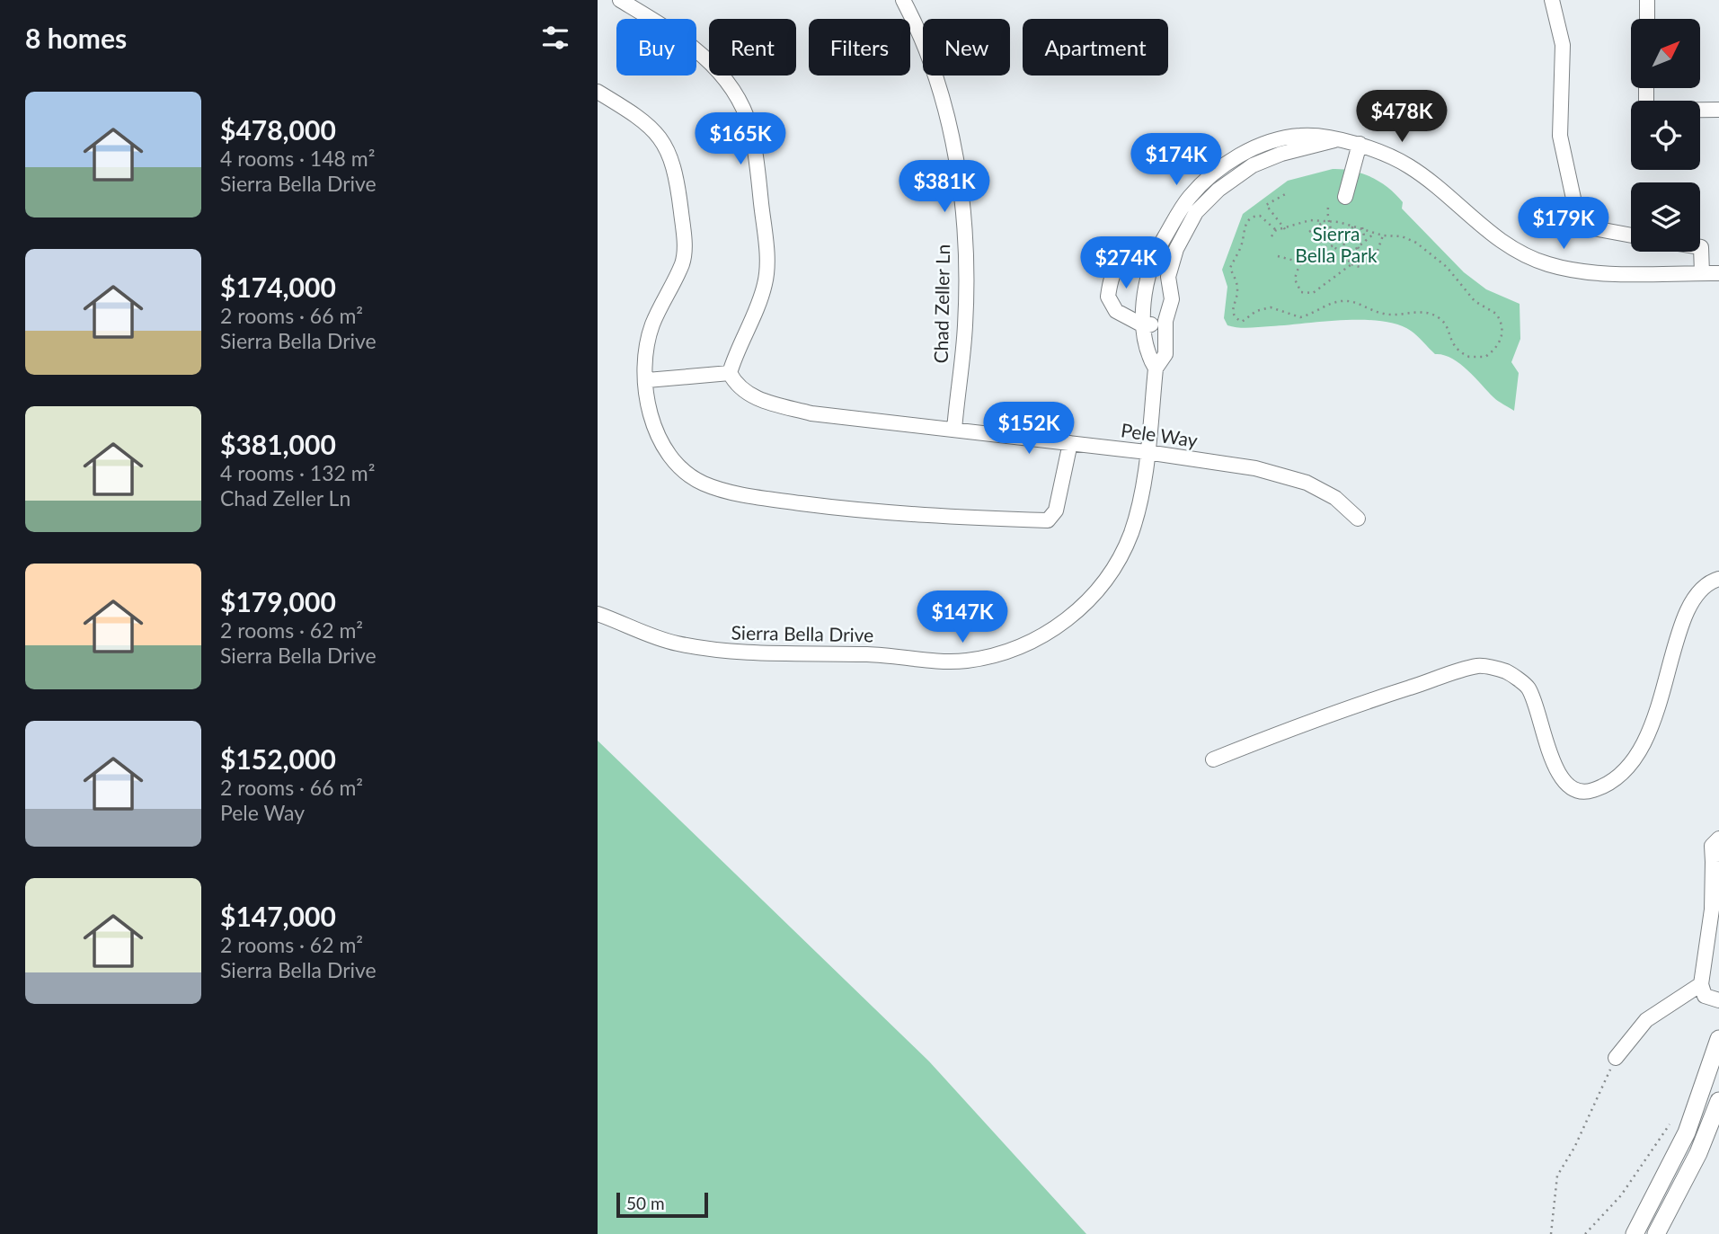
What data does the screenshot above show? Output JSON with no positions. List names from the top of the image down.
{
  "streets": {
    "street": ["Chad Zeller Ln", "Pele Way", "Sierra Bella Drive"]
  },
  "crossings": [
    ["Chad Zeller Ln", "Pele Way"],
    ["Pele Way", "Sierra Bella Drive"]
  ],
  "parks": ["Sierra Bella Park"],
  "scale_bar": "50 m",
  "north": "top right",
  "page": {
    "heading": "8 homes",
    "chip": [
      "Buy",
      "Rent",
      "Filters",
      "New",
      "Apartment"
    ],
    "list": [
      {
        "name": "$478,000",
        "note": "4 rooms · 148 m² · Sierra Bella Drive"
      },
      {
        "name": "$174,000",
        "note": "2 rooms · 66 m² · Sierra Bella Drive"
      },
      {
        "name": "$381,000",
        "note": "4 rooms · 132 m² · Chad Zeller Ln"
      },
      {
        "name": "$179,000",
        "note": "2 rooms · 62 m² · Sierra Bella Drive"
      },
      {
        "name": "$152,000",
        "note": "2 rooms · 66 m² · Pele Way"
      },
      {
        "name": "$147,000",
        "note": "2 rooms · 62 m² · Sierra Bella Drive"
      }
    ],
    "price": [
      "$478K",
      "$165K",
      "$174K",
      "$381K",
      "$179K",
      "$274K",
      "$152K",
      "$147K"
    ],
    "scale": "50 m"
  }
}
